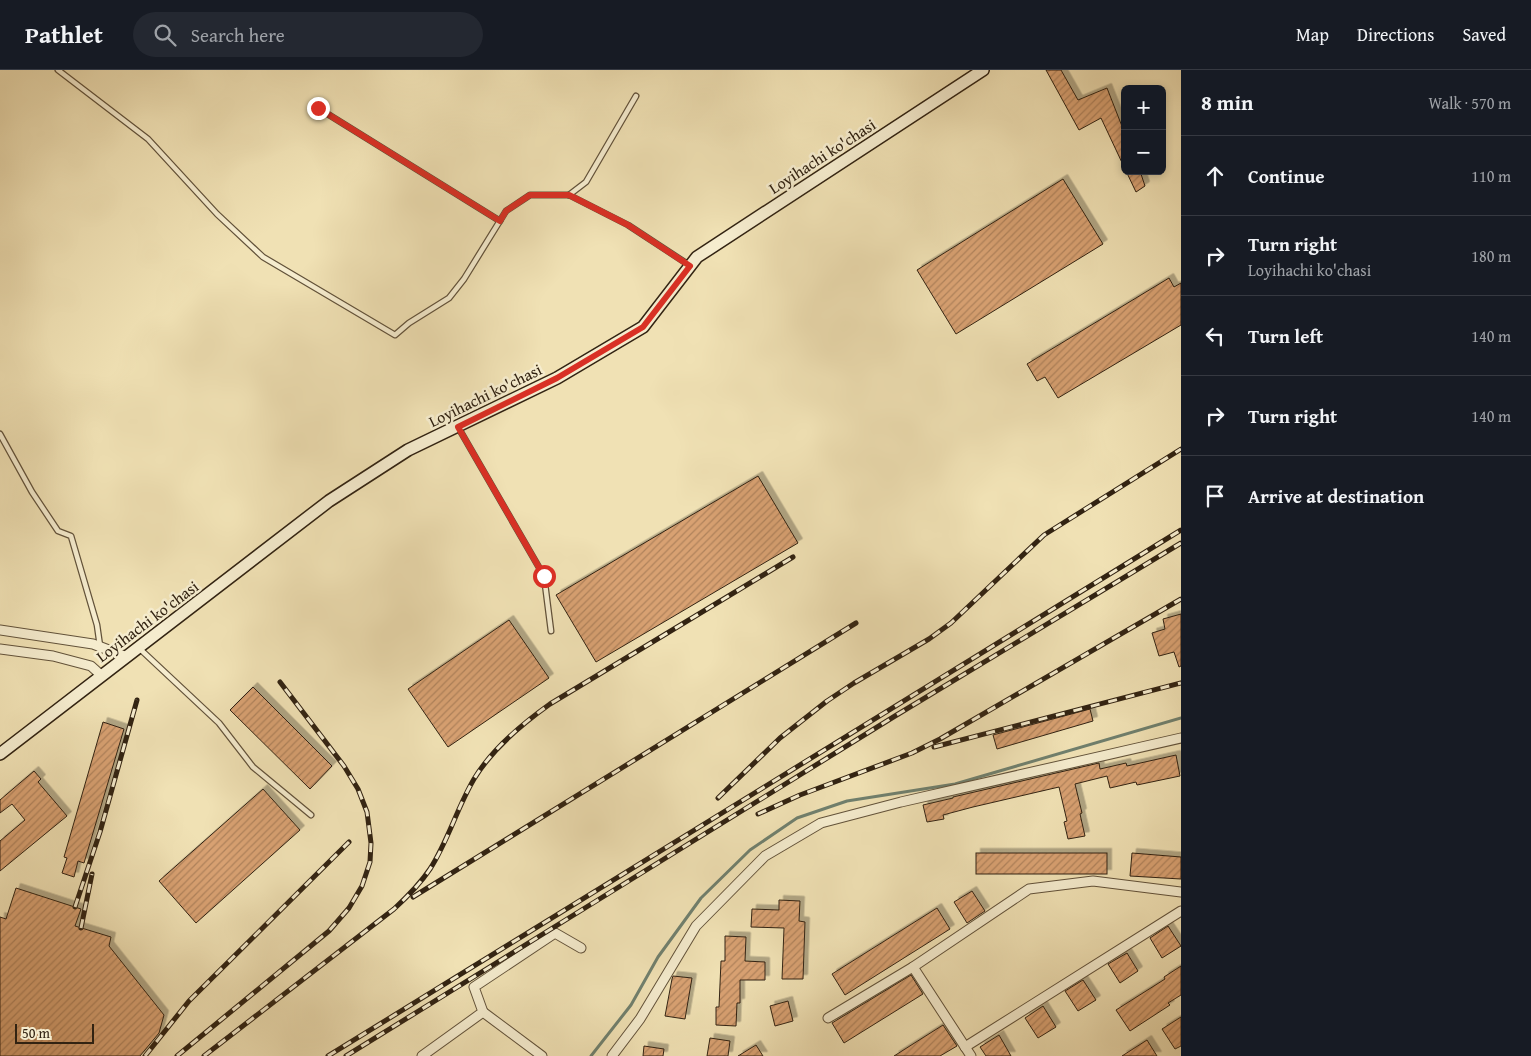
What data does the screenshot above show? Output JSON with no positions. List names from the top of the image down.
{
  "streets": {
    "street": ["Loyihachi ko'chasi"]
  },
  "scale_bar": "50 m",
  "page": {
    "header": "Pathlet",
    "search": "Search here",
    "nav": ["Map", "Directions", "Saved"],
    "heading": ["8 min", "Walk · 570 m"],
    "map_buttons": ["+", "−"],
    "list": [
      ["Continue", "110 m"],
      ["Turn right", "Loyihachi ko'chasi", "180 m"],
      ["Turn left", "140 m"],
      ["Turn right", "140 m"],
      "Arrive at destination"
    ],
    "scale": "50 m"
  }
}
